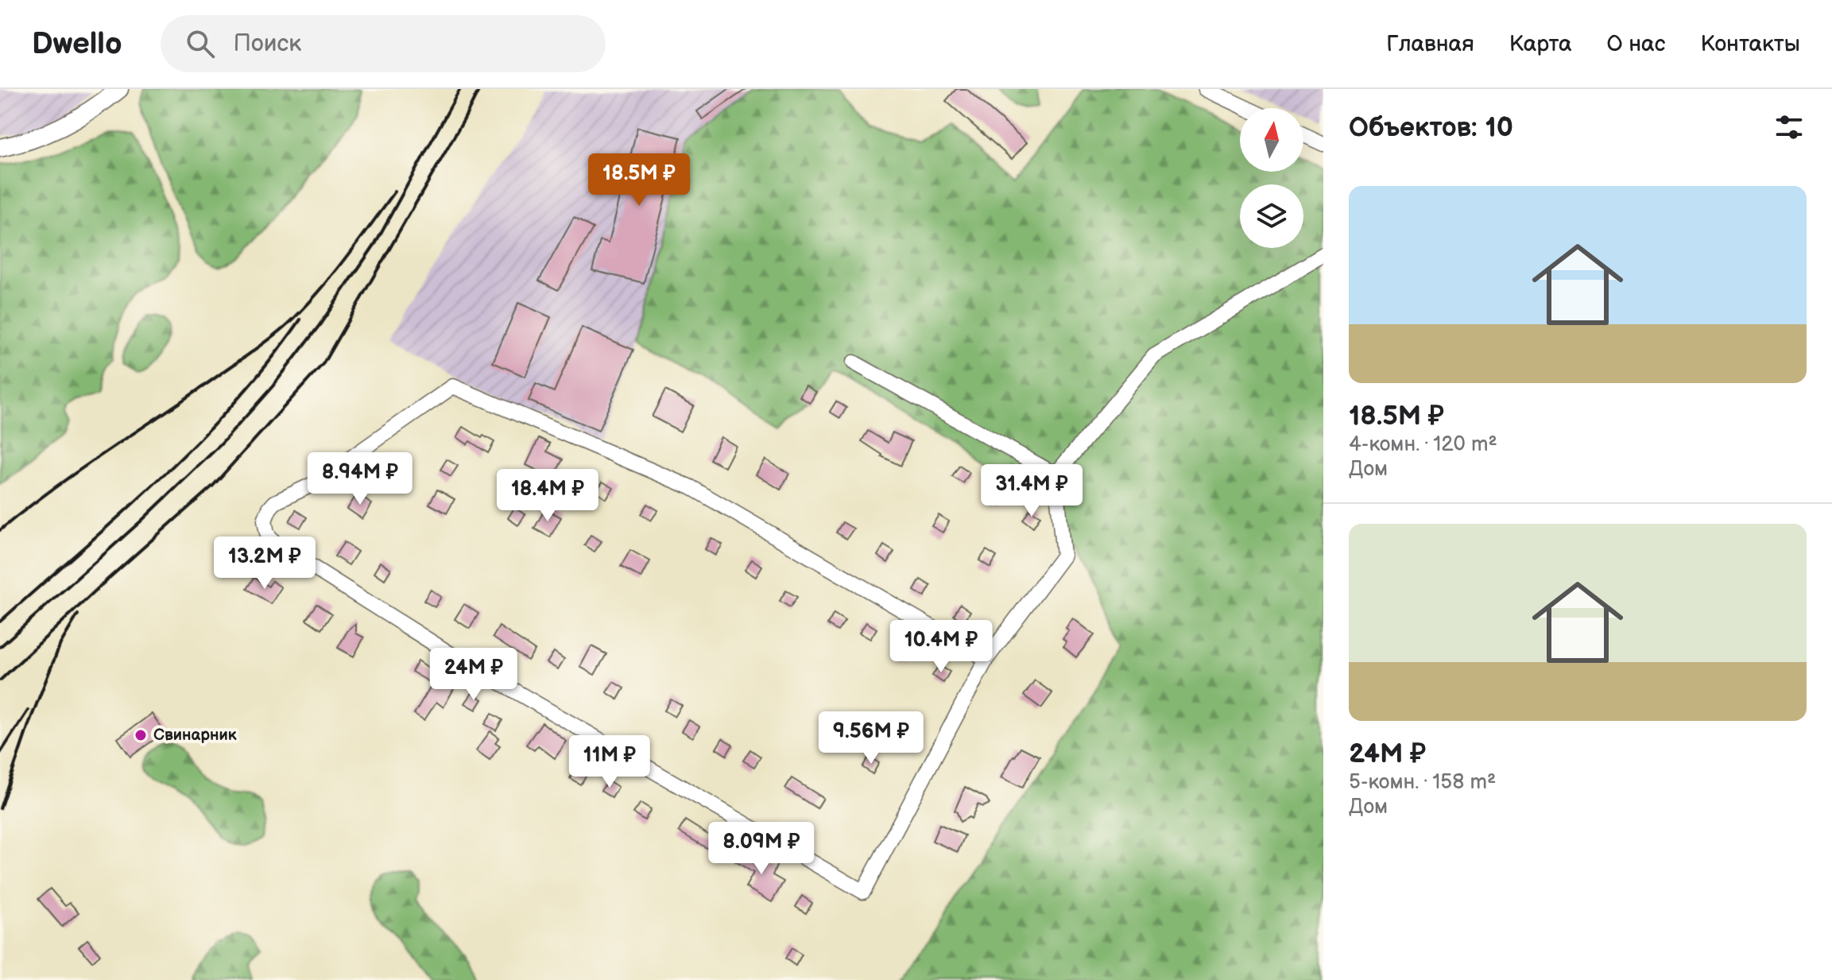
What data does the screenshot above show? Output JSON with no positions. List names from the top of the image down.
{
  "places": ["Свинарник"],
  "north": "top",
  "page": {
    "header": "Dwello",
    "search": "Поиск",
    "nav": [
      "Главная",
      "Карта",
      "О нас",
      "Контакты"
    ],
    "heading": "Объектов: 10",
    "price": [
      "18.5M ₽",
      "8.94M ₽",
      "31.4M ₽",
      "18.4M ₽",
      "13.2M ₽",
      "10.4M ₽",
      "24M ₽",
      "9.56M ₽",
      "11M ₽",
      "8.09M ₽"
    ],
    "list": [
      {
        "name": "18.5M ₽",
        "note": "4-комн. · 120 m² · Дом"
      },
      {
        "name": "24M ₽",
        "note": "5-комн. · 158 m² · Дом"
      }
    ]
  }
}
